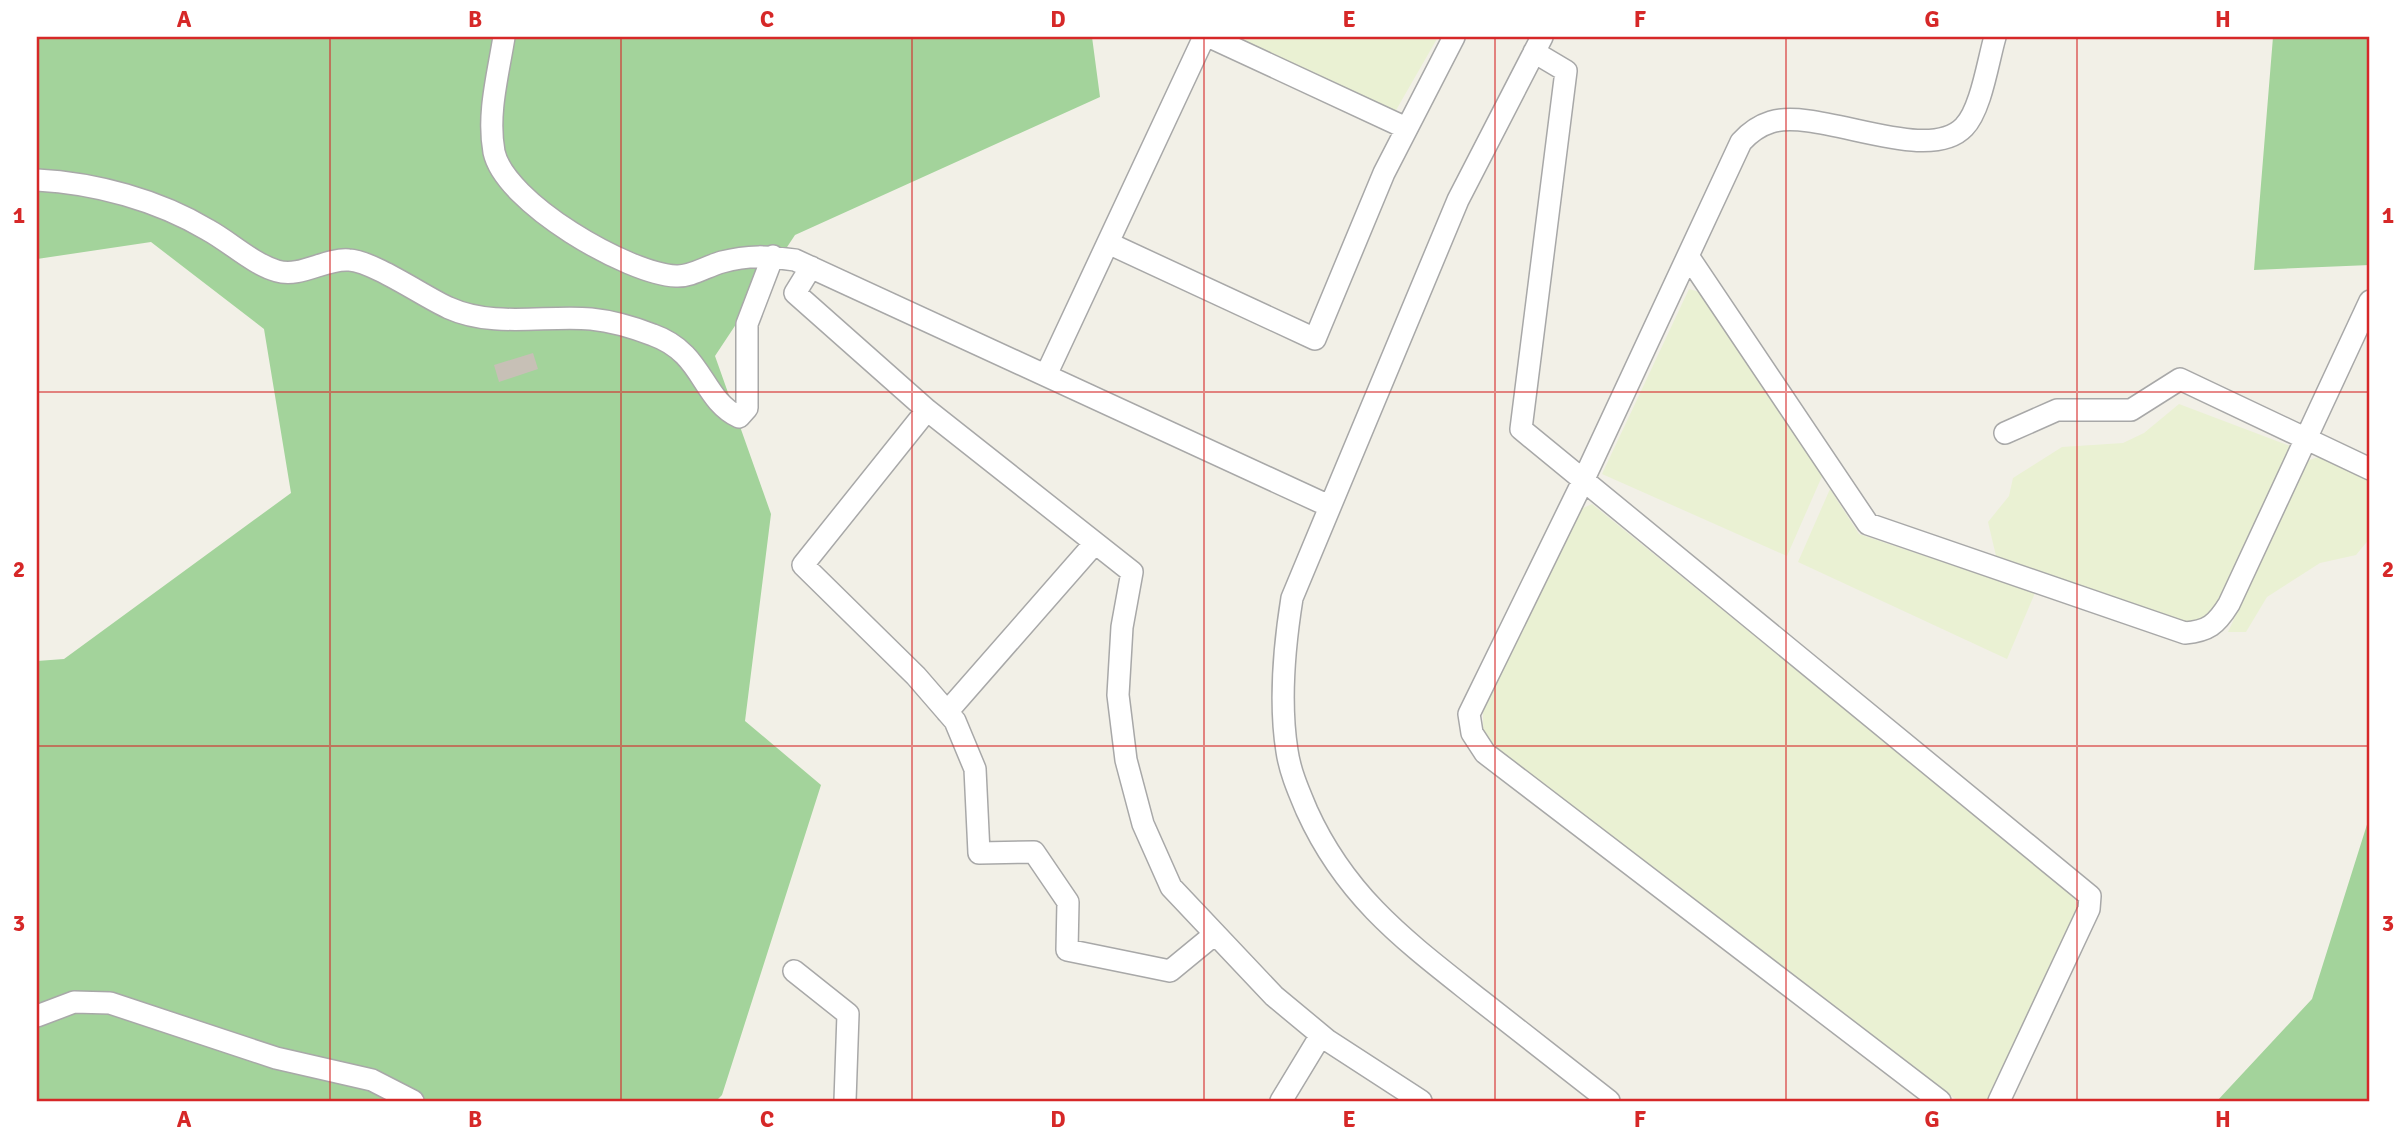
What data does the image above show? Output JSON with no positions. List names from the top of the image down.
{
  "grid": {
    "columns": [
      "A",
      "B",
      "C",
      "D",
      "E",
      "F",
      "G",
      "H"
    ],
    "rows": ["1", "2", "3"]
  }
}
